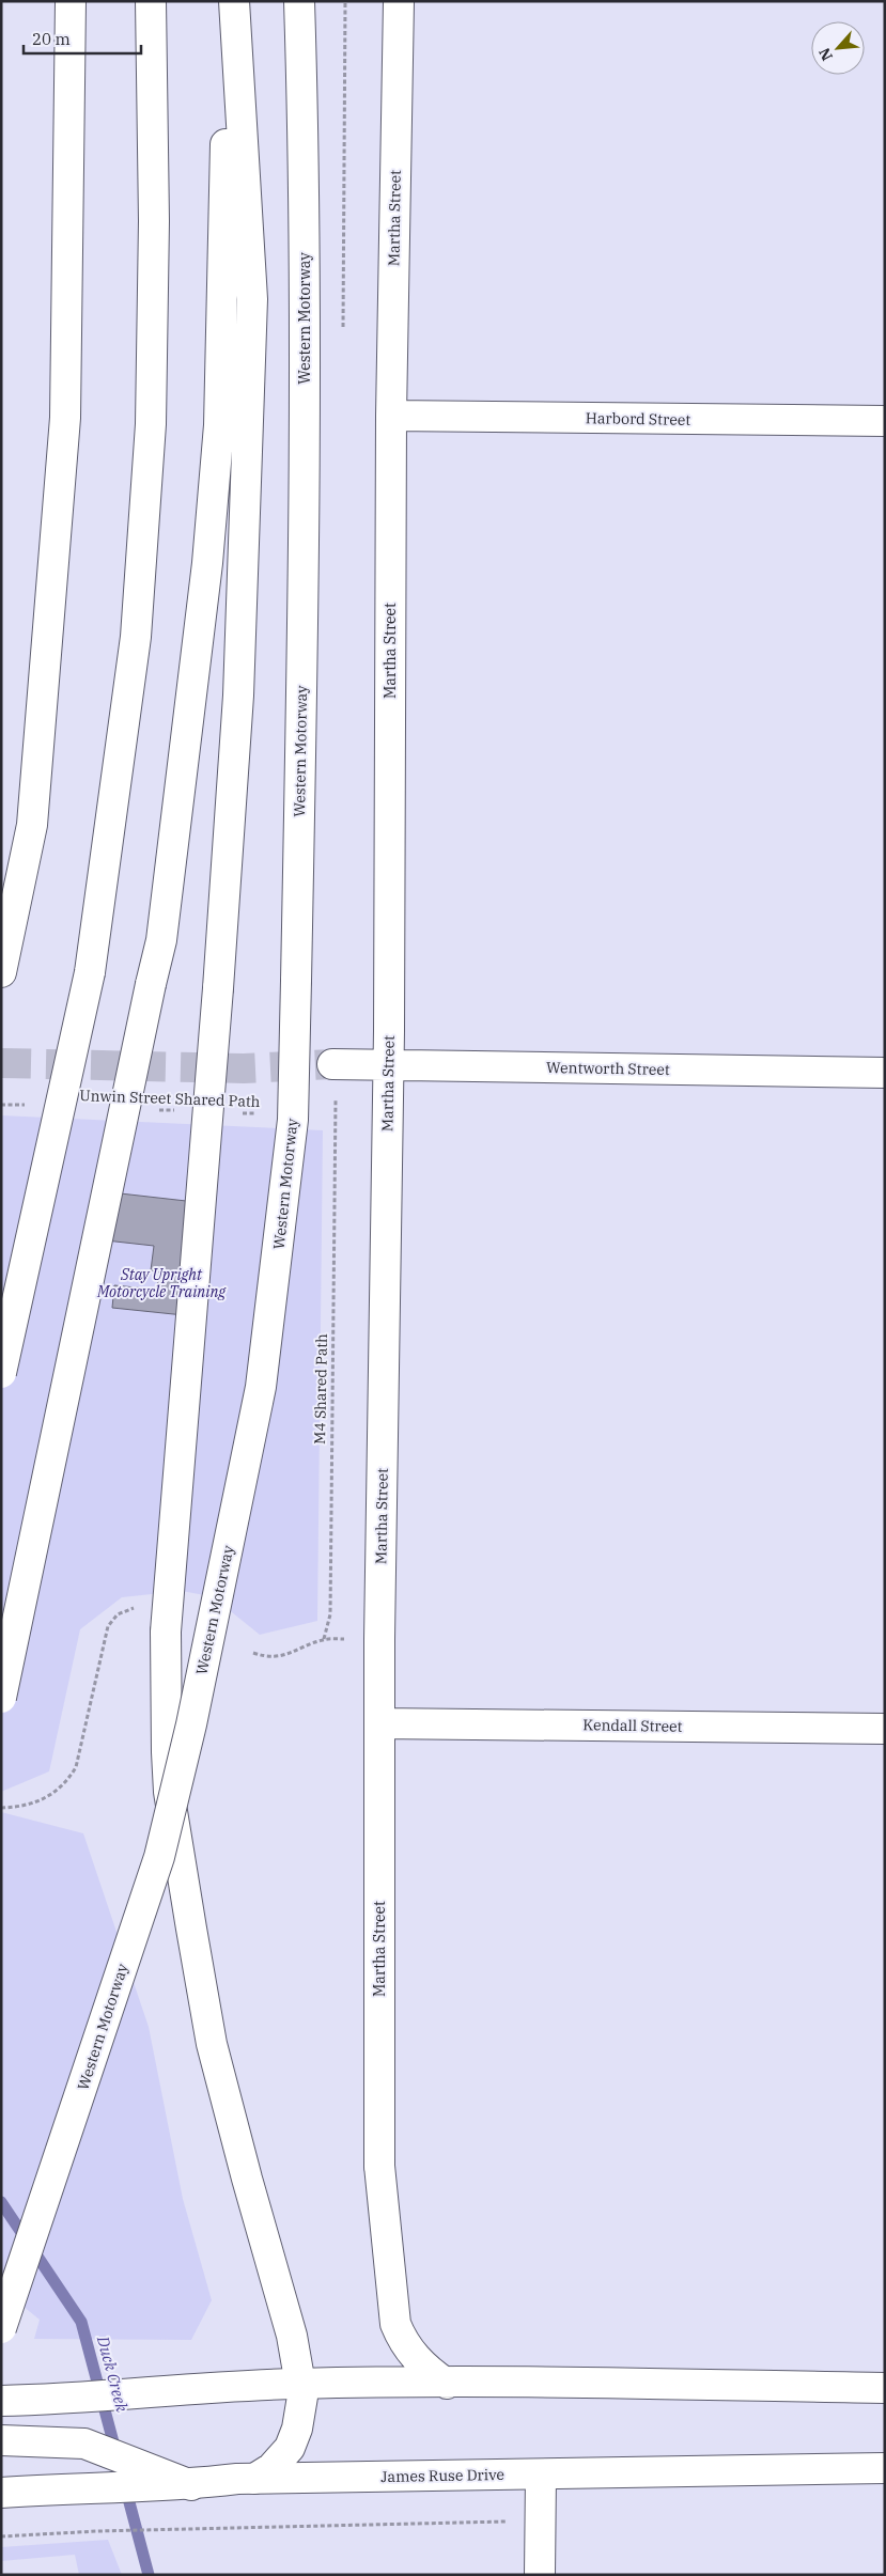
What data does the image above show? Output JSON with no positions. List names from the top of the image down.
{
  "streets": {
    "main road": [
      "Martha Street",
      "Western Motorway",
      "Harbord Street",
      "Wentworth Street",
      "Kendall Street",
      "James Ruse Drive"
    ],
    "path": ["Unwin Street Shared Path", "M4 Shared Path"]
  },
  "crossings": [
    ["Martha Street", "Harbord Street"],
    ["Martha Street", "Wentworth Street"],
    ["Martha Street", "Kendall Street"],
    ["Wentworth Street", "M4 Shared Path"]
  ],
  "water": ["Duck Creek"],
  "parks": ["Stay Upright Motorcycle Training"],
  "scale_bar": "20 m",
  "north": "bottom left"
}
